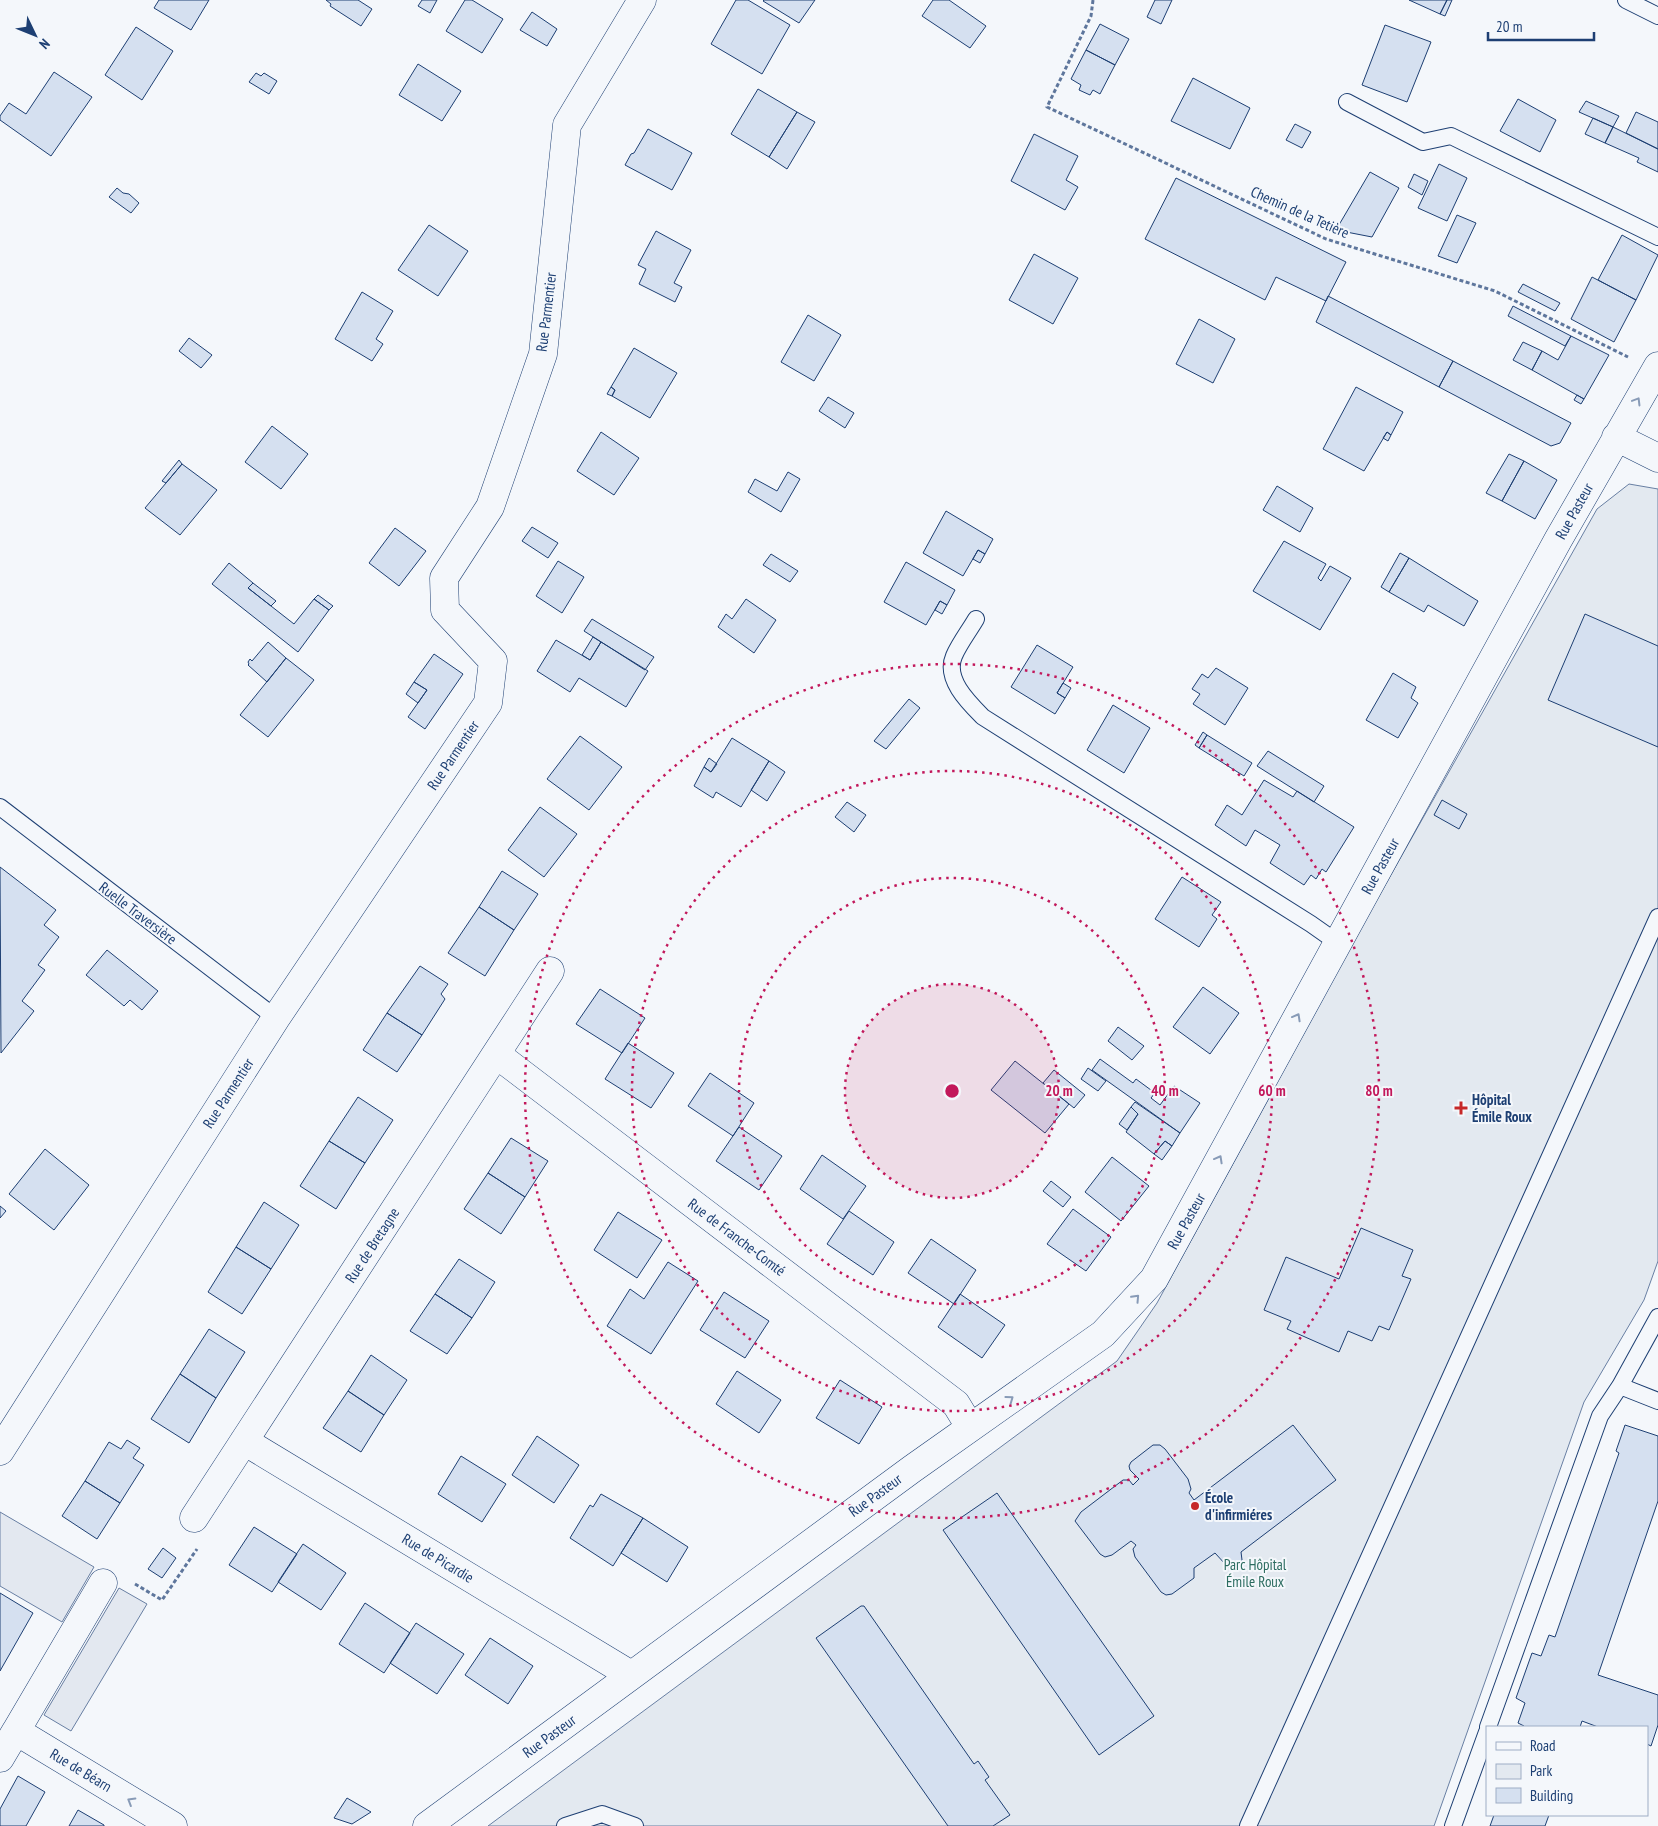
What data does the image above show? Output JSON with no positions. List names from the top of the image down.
{
  "streets": {
    "street": [
      "Rue Parmentier",
      "Rue Pasteur",
      "Rue de Franche-Comté",
      "Rue de Bretagne",
      "Rue de Picardie",
      "Rue de Béarn"
    ],
    "lane": ["Ruelle Traversière"],
    "path": ["Chemin de la Tetière"]
  },
  "crossings": [
    ["Chemin de la Tetière", "Rue Pasteur"],
    ["Rue Parmentier", "Ruelle Traversière"],
    ["Rue Pasteur", "Rue de Franche-Comté"],
    ["Rue Pasteur", "Rue de Picardie"],
    ["Rue de Franche-Comté", "Rue de Bretagne"],
    ["Rue de Bretagne", "Rue de Picardie"]
  ],
  "one_way": ["Rue Pasteur", "Rue de Béarn"],
  "parks": ["Parc Hôpital Émile Roux"],
  "places": {
    "health": ["Hôpital Émile Roux"],
    "other": ["École d'infirmiéres"]
  },
  "legend": ["Road", "Park", "Building"],
  "scale_bar": "20 m",
  "north": "bottom right",
  "rings": [
    "20 m",
    "40 m",
    "60 m",
    "80 m"
  ]
}
